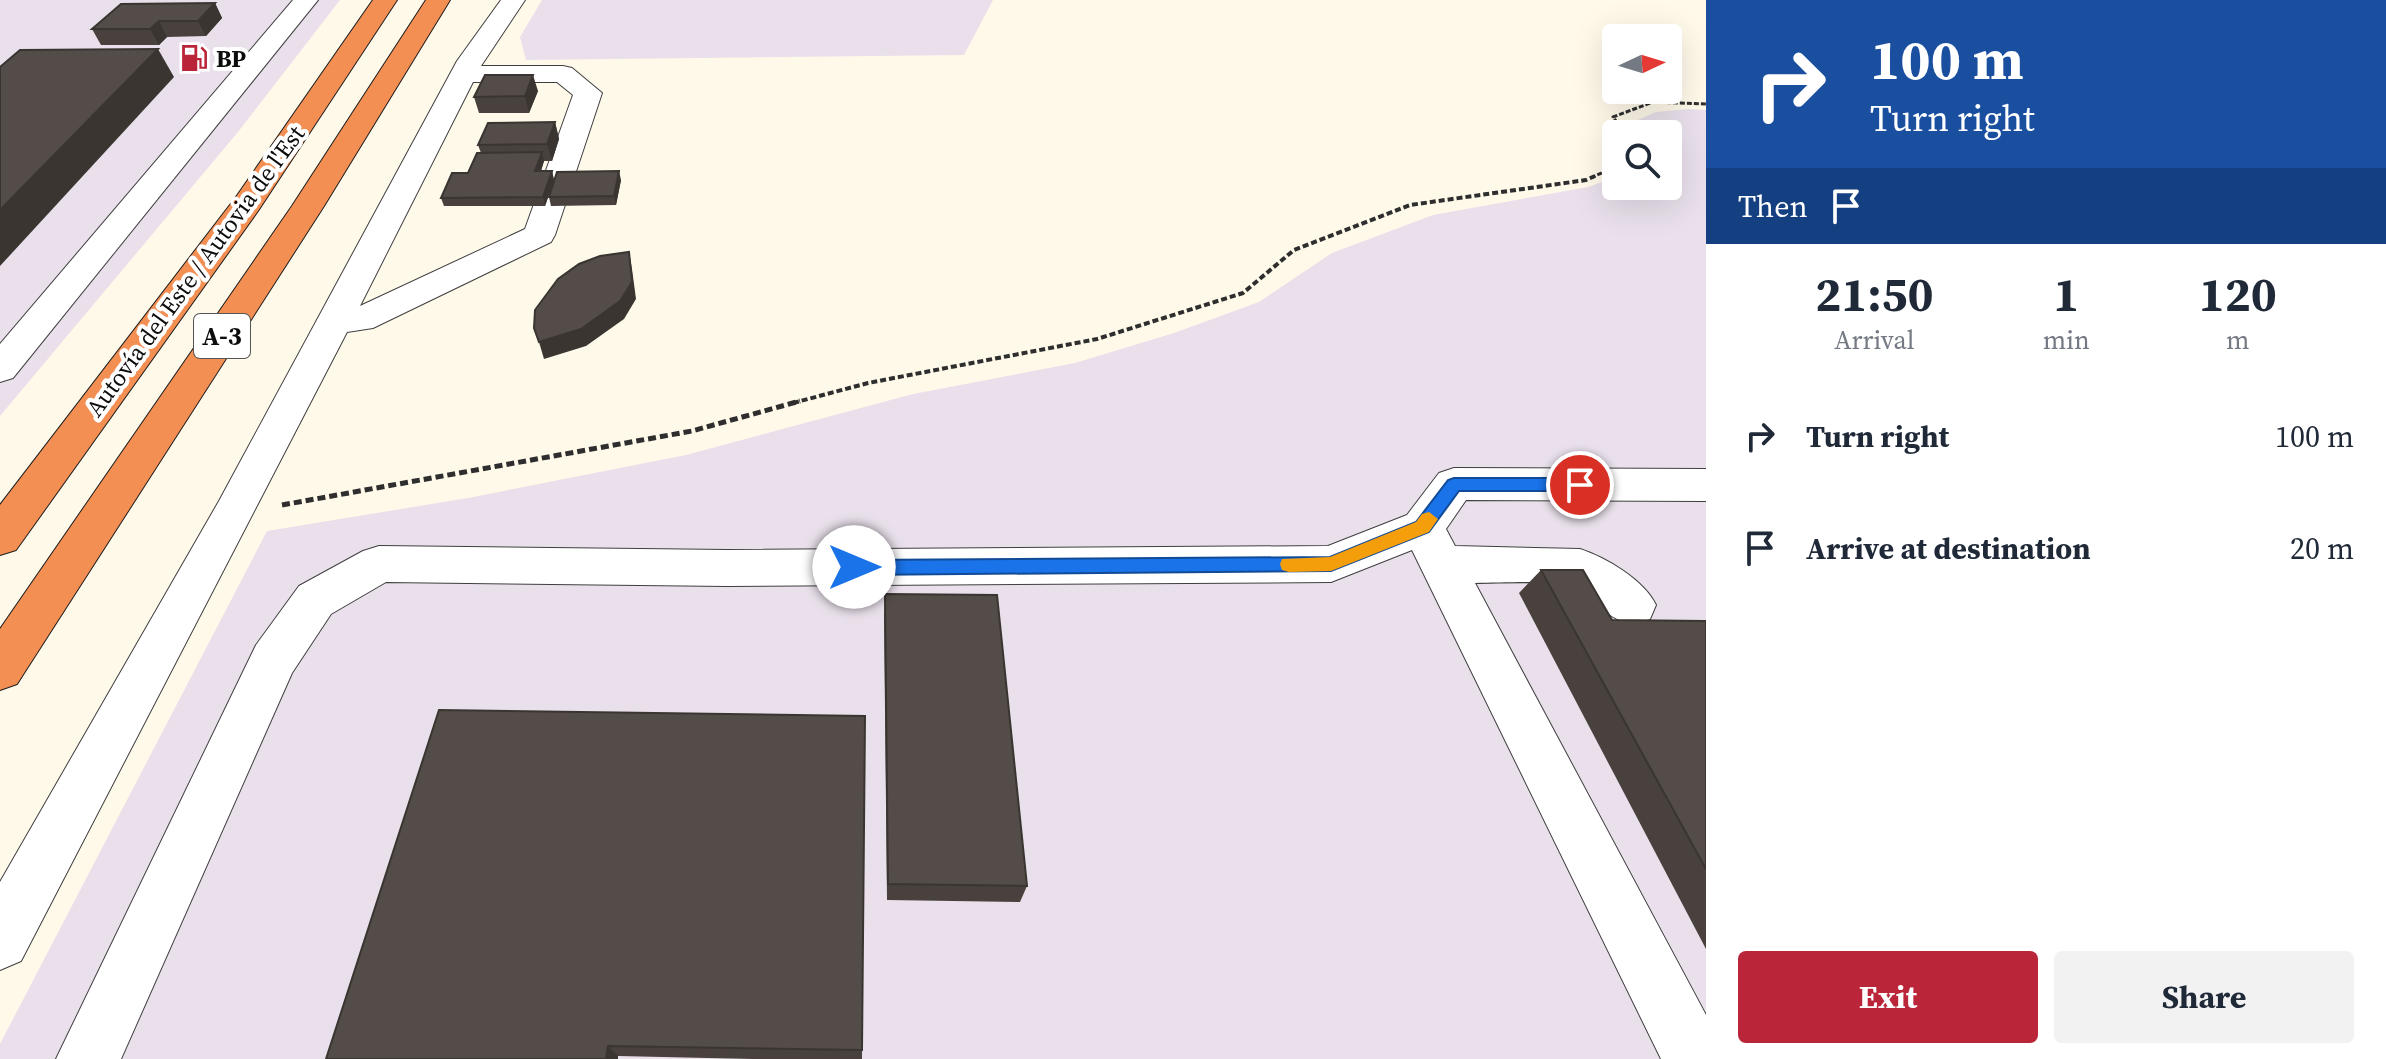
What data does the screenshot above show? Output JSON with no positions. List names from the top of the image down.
{
  "streets": {
    "highway": ["Autovía del Este / Autovia de l'Est", "A-3"]
  },
  "places": {
    "fuel station": ["BP"]
  },
  "north": "right",
  "page": {
    "turn": ["100 m", "Turn right"],
    "then": "Then",
    "eta": [
      "21:50",
      "Arrival",
      "1",
      "min",
      "120",
      "m"
    ],
    "list": [
      {
        "name": "Turn right",
        "value": "100 m"
      },
      {
        "name": "Arrive at destination",
        "value": "20 m"
      }
    ],
    "buttons": ["Exit", "Share"]
  }
}
